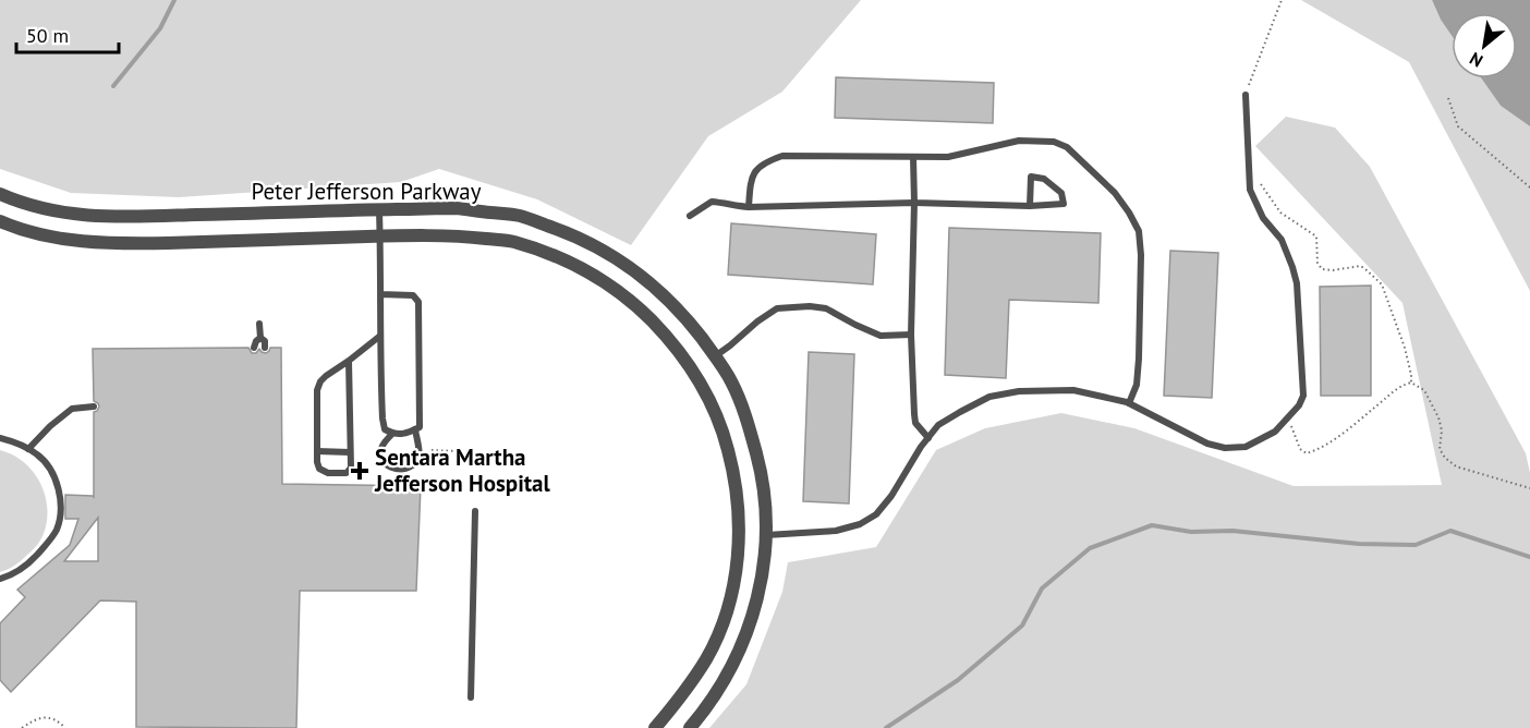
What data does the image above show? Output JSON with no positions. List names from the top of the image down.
{
  "streets": {
    "street": ["Peter Jefferson Parkway"]
  },
  "places": {
    "health": ["Sentara Martha Jefferson Hospital"]
  },
  "scale_bar": "50 m",
  "north": "bottom left"
}
